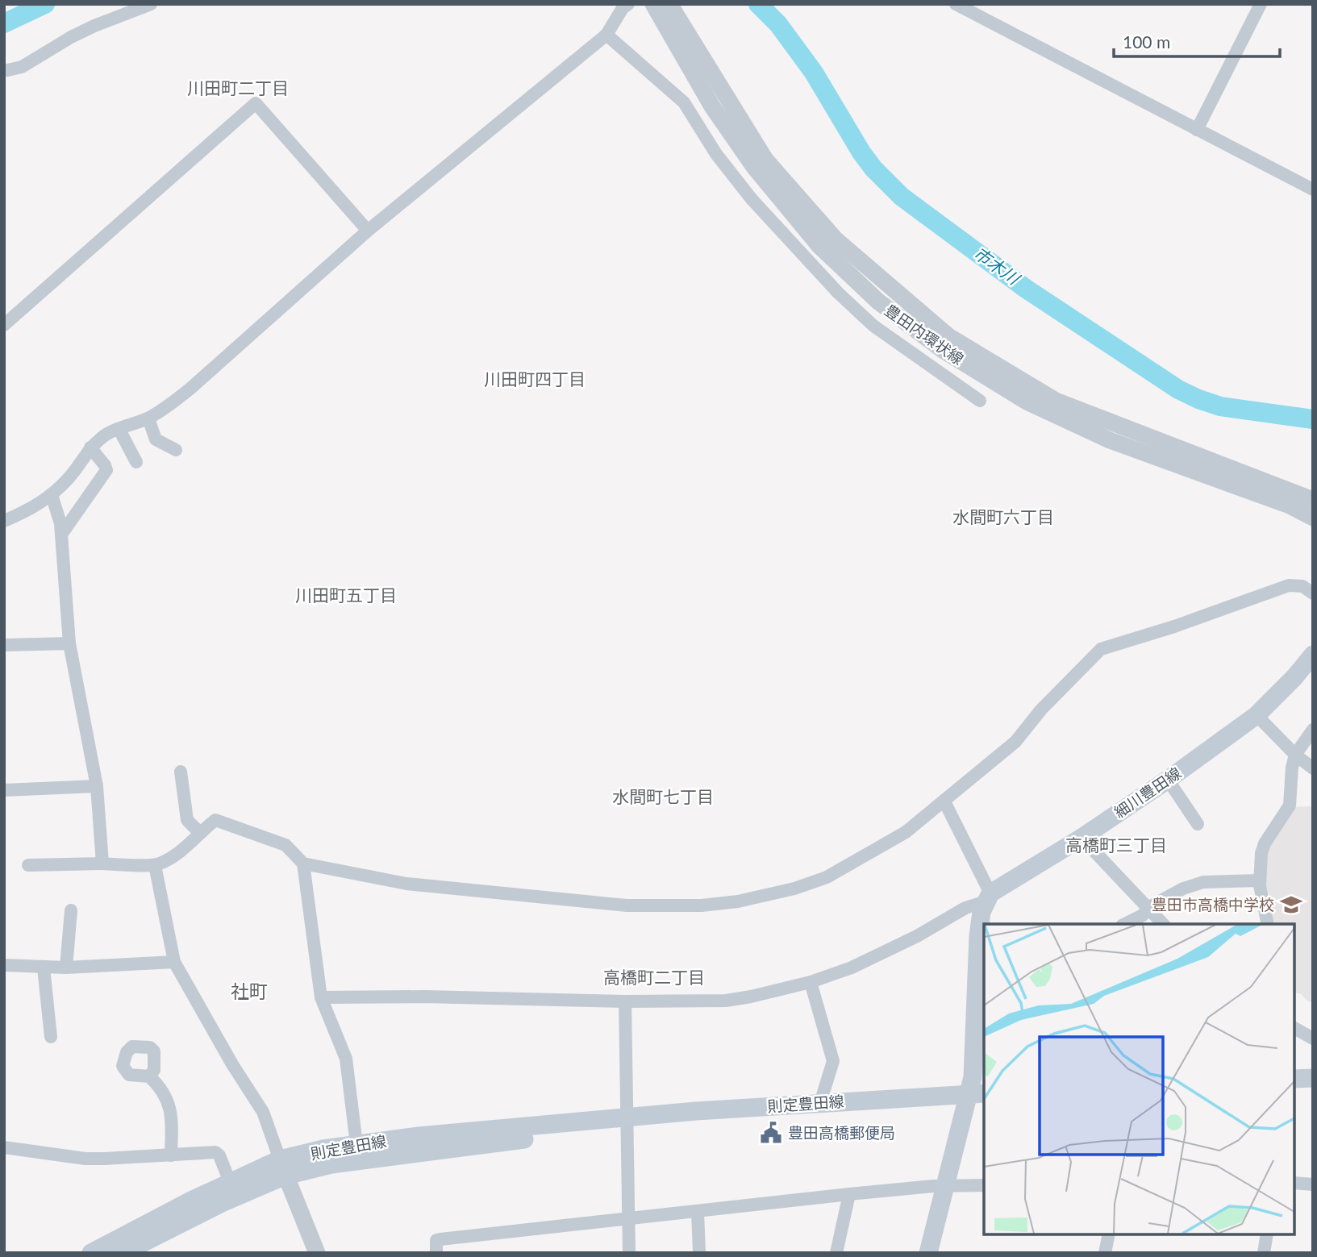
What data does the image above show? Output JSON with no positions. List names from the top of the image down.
{
  "streets": {
    "main road": ["細川豊田線", "則定豊田線"],
    "street": ["豊田内環状線"]
  },
  "districts": [
    "川田町二丁目",
    "川田町四丁目",
    "水間町六丁目",
    "川田町五丁目",
    "水間町七丁目",
    "高橋町三丁目",
    "高橋町二丁目",
    "社町"
  ],
  "water": ["市木川"],
  "places": {
    "school or university": ["豊田市高橋中学校"],
    "public building": ["豊田高橋郵便局"]
  },
  "scale_bar": "100 m"
}
